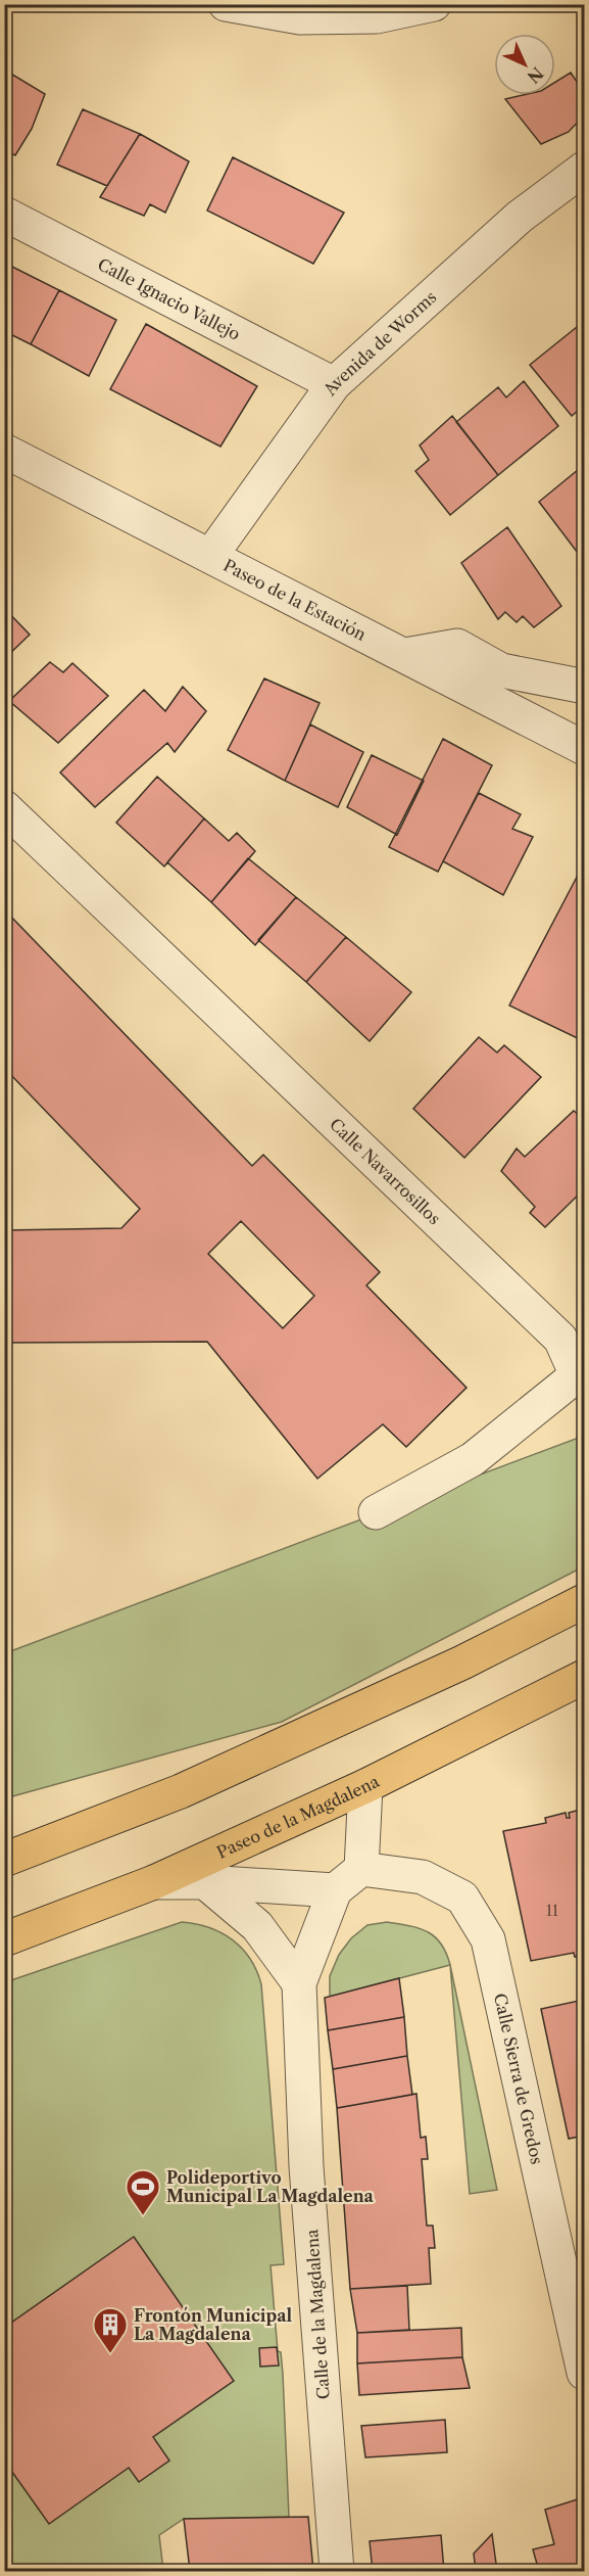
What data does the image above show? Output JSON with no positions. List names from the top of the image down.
{
  "streets": {
    "main road": ["Paseo de la Magdalena"],
    "street": [
      "Calle Ignacio Vallejo",
      "Avenida de Worms",
      "Paseo de la Estación",
      "Calle Navarrosillos",
      "Calle Sierra de Gredos",
      "Calle de la Magdalena"
    ]
  },
  "crossings": [
    ["Calle Ignacio Vallejo", "Avenida de Worms"],
    ["Avenida de Worms", "Paseo de la Estación"]
  ],
  "places": {
    "sports": ["Polideportivo Municipal La Magdalena"],
    "building": ["Frontón Municipal La Magdalena"]
  },
  "house_numbers": ["11"],
  "north": "bottom right"
}
